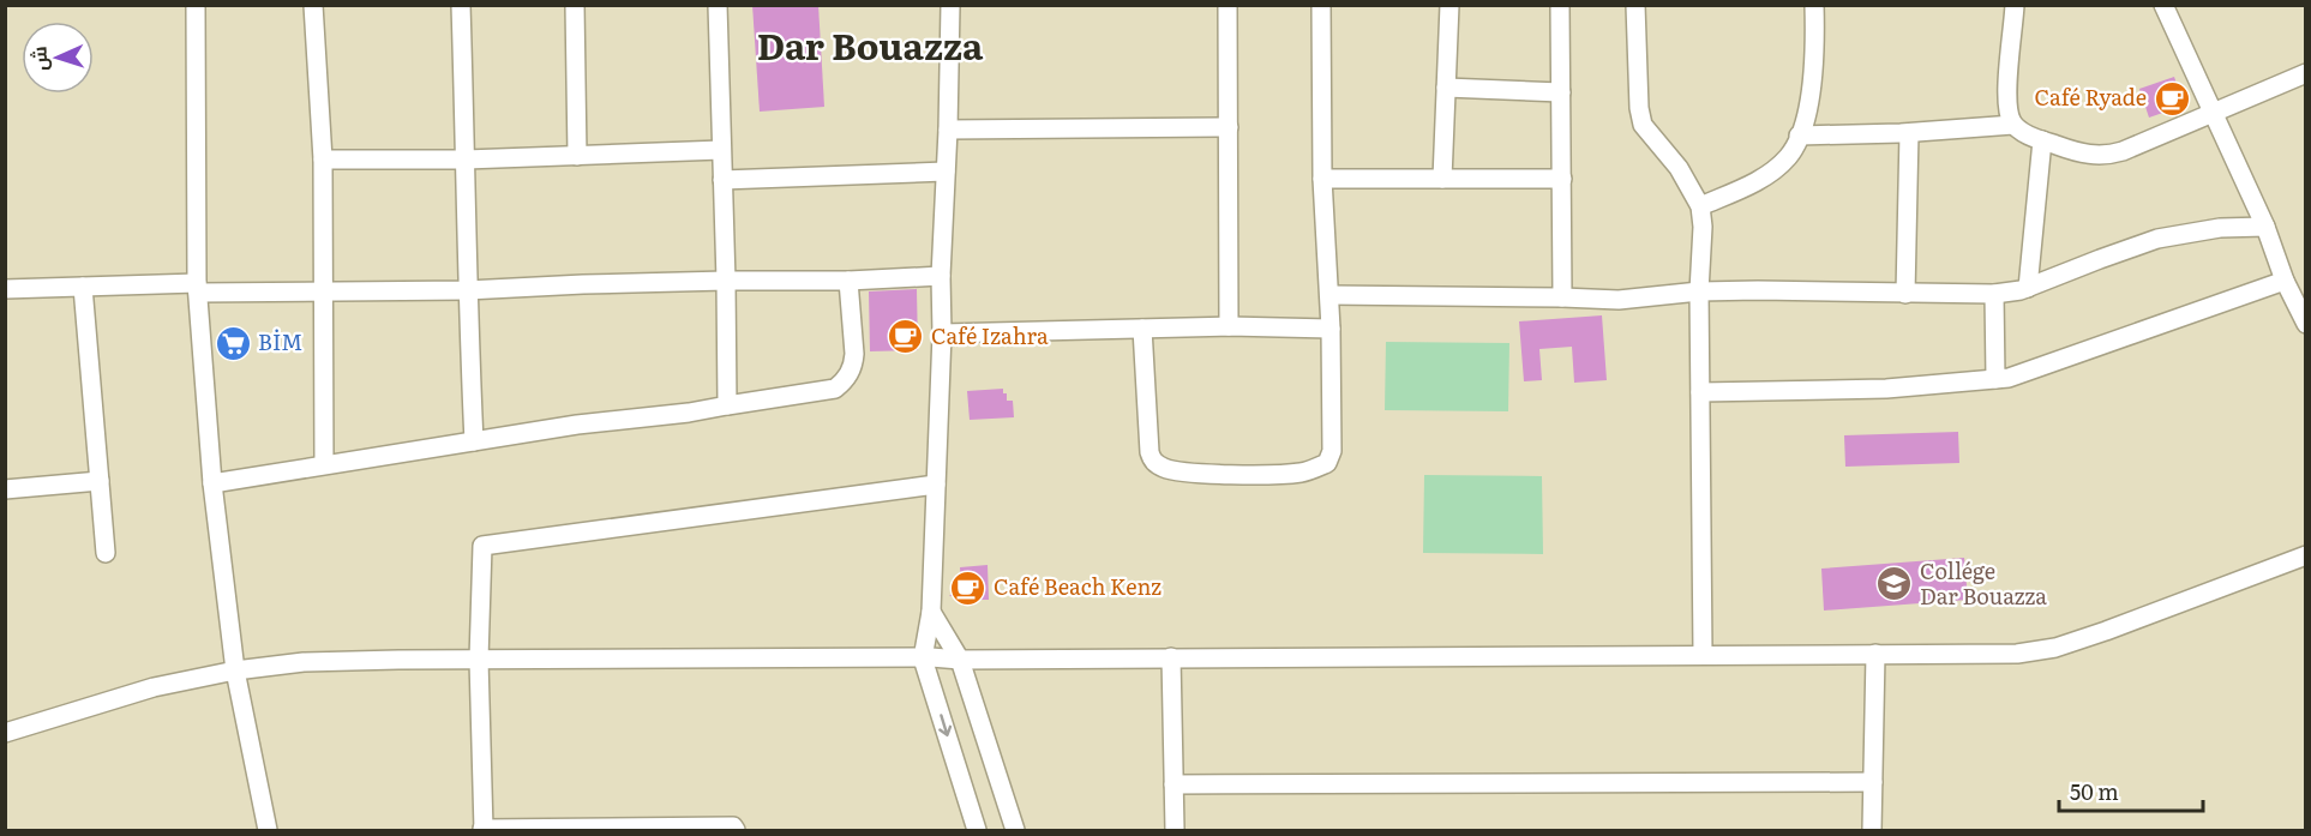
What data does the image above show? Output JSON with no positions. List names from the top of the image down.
{
  "districts": ["Dar Bouazza"],
  "places": {
    "cafe": ["Café Ryade", "Café Izahra", "Café Beach Kenz"],
    "supermarket": ["BİM"],
    "school or university": ["Collége Dar Bouazza"]
  },
  "scale_bar": "50 m",
  "north": "left"
}
